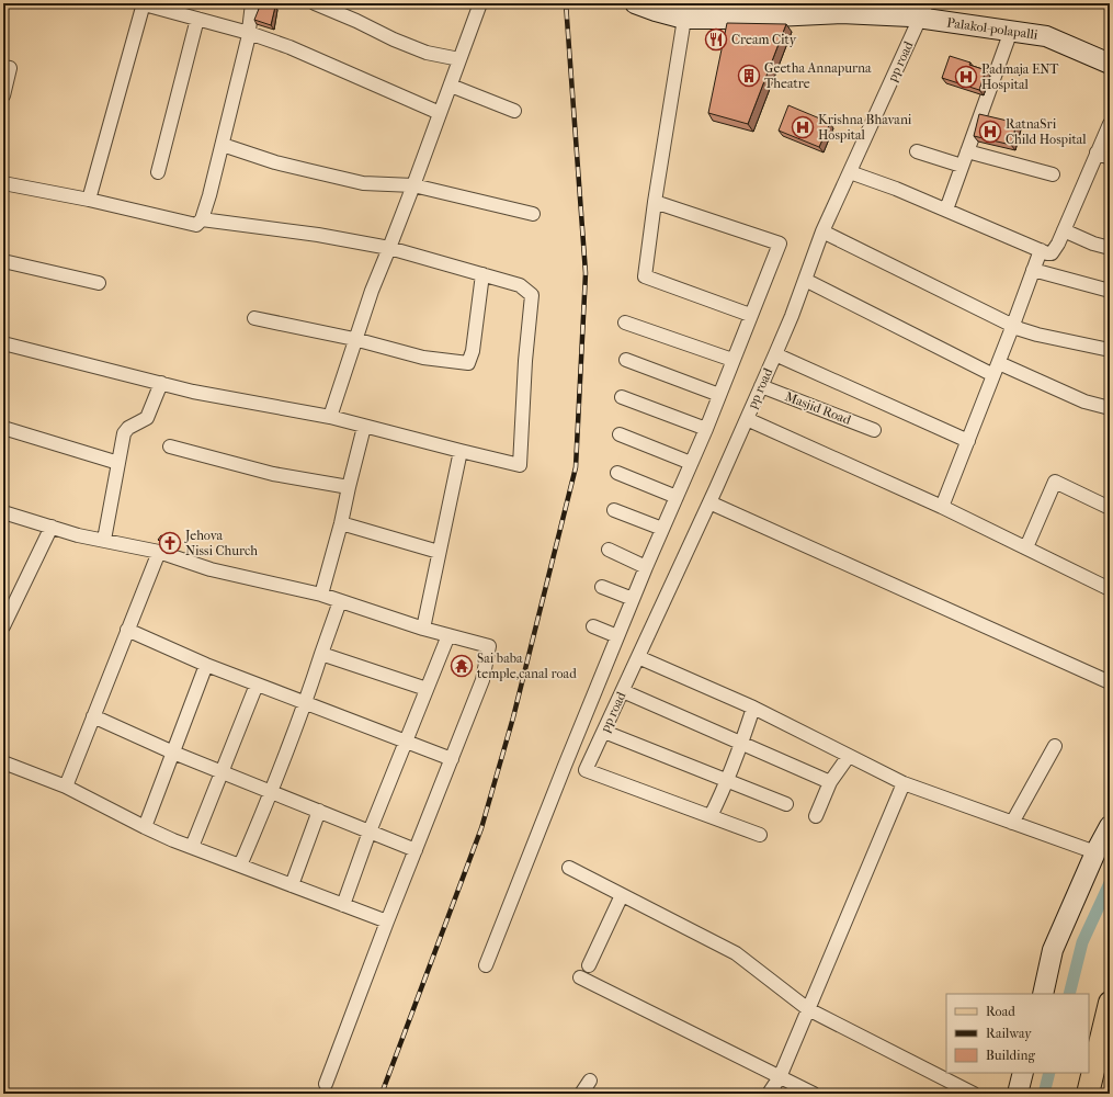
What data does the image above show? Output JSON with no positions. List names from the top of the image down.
{
  "streets": {
    "street": ["Palakol-polapalli", "pp road", "Masjid Road"]
  },
  "crossings": [
    ["Palakol-polapalli", "pp road"],
    ["pp road", "Masjid Road"]
  ],
  "places": {
    "restaurant": ["Cream City"],
    "building": ["Geetha Annapurna Theatre"],
    "hospital": ["Padmaja ENT Hospital", "Krishna Bhavani Hospital", "RatnaSri Child Hospital"],
    "church": ["Jehova Nissi Church"],
    "temple": ["Sai baba temple,canal road"]
  },
  "legend": ["Road", "Railway", "Building"]
}
